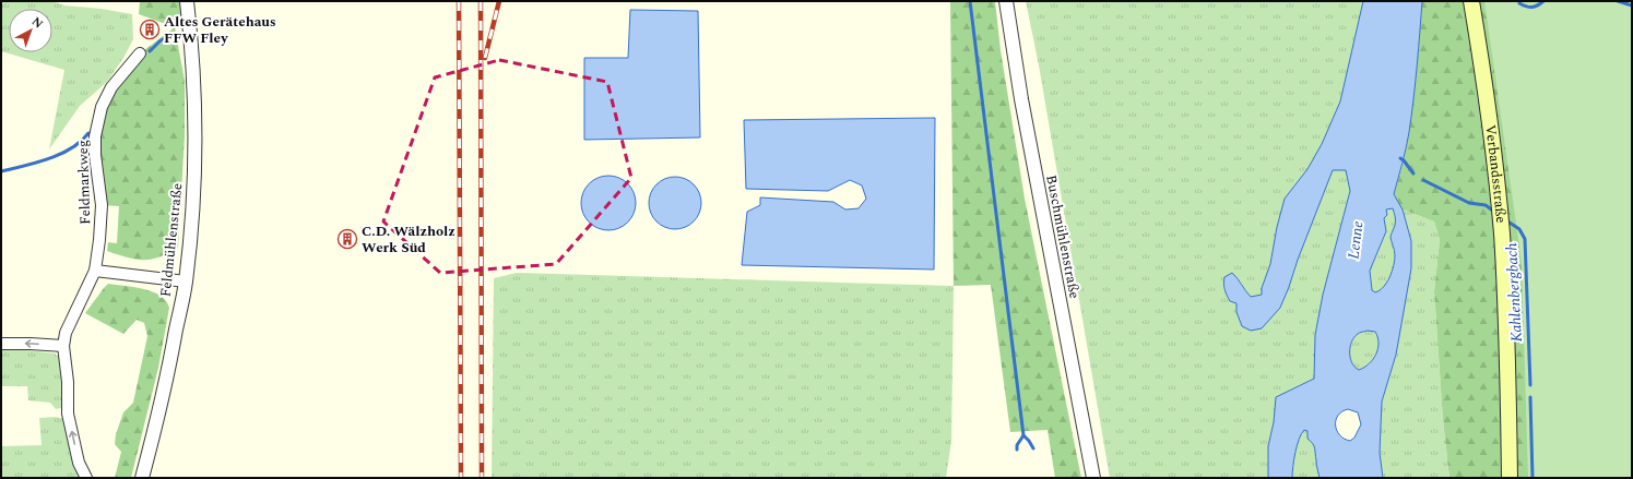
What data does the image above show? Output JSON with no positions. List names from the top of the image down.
{
  "streets": {
    "main road": ["Verbandsstraße"],
    "street": ["Feldmarkweg", "Buschmühlenstraße", "Feldmühlenstraße"]
  },
  "water": ["Lenne", "Kahlenbergbach"],
  "places": {
    "building": ["Altes Gerätehaus FFW Fley", "C.D. Wälzholz Werk Süd"]
  },
  "north": "top right"
}
